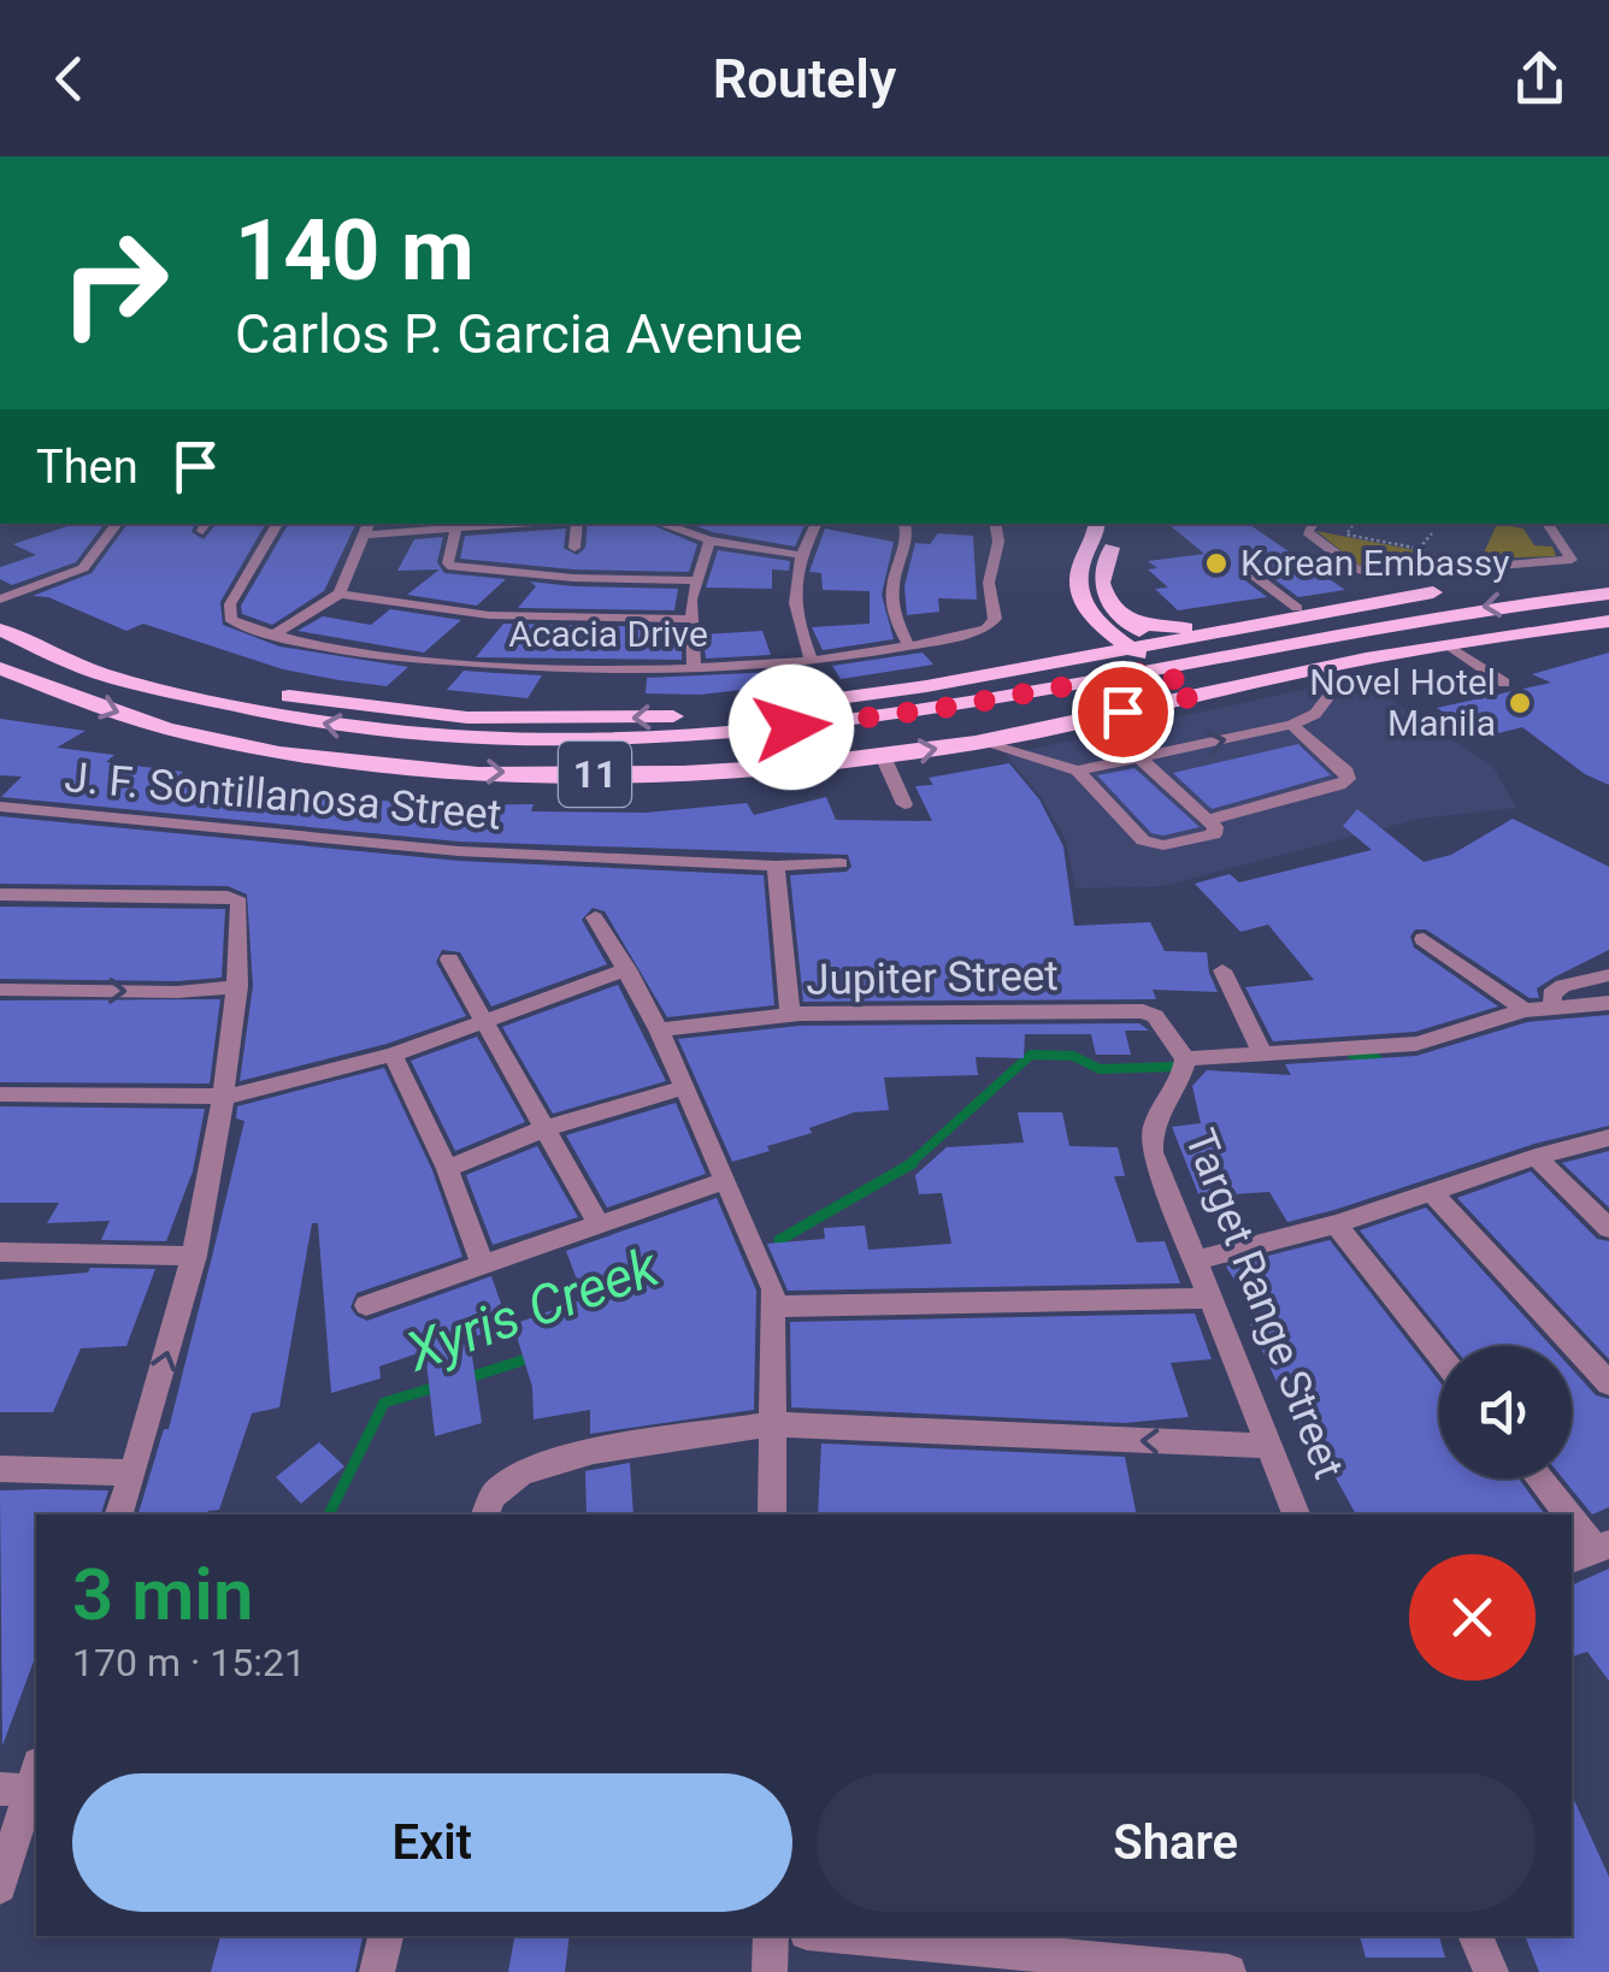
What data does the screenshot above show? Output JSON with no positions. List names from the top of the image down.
{
  "streets": {
    "main road": ["11"],
    "street": [
      "Acacia Drive",
      "J. F. Sontillanosa Street",
      "Jupiter Street",
      "Target Range Street"
    ]
  },
  "crossings": [
    ["Jupiter Street", "Target Range Street"]
  ],
  "water": ["Xyris Creek"],
  "places": ["Korean Embassy", "Novel Hotel Manila"],
  "page": {
    "header": "Routely",
    "turn": ["140 m", "Carlos P. Garcia Avenue"],
    "then": "Then",
    "heading": ["3 min", "170 m · 15:21"],
    "buttons": ["Exit", "Share"]
  }
}
